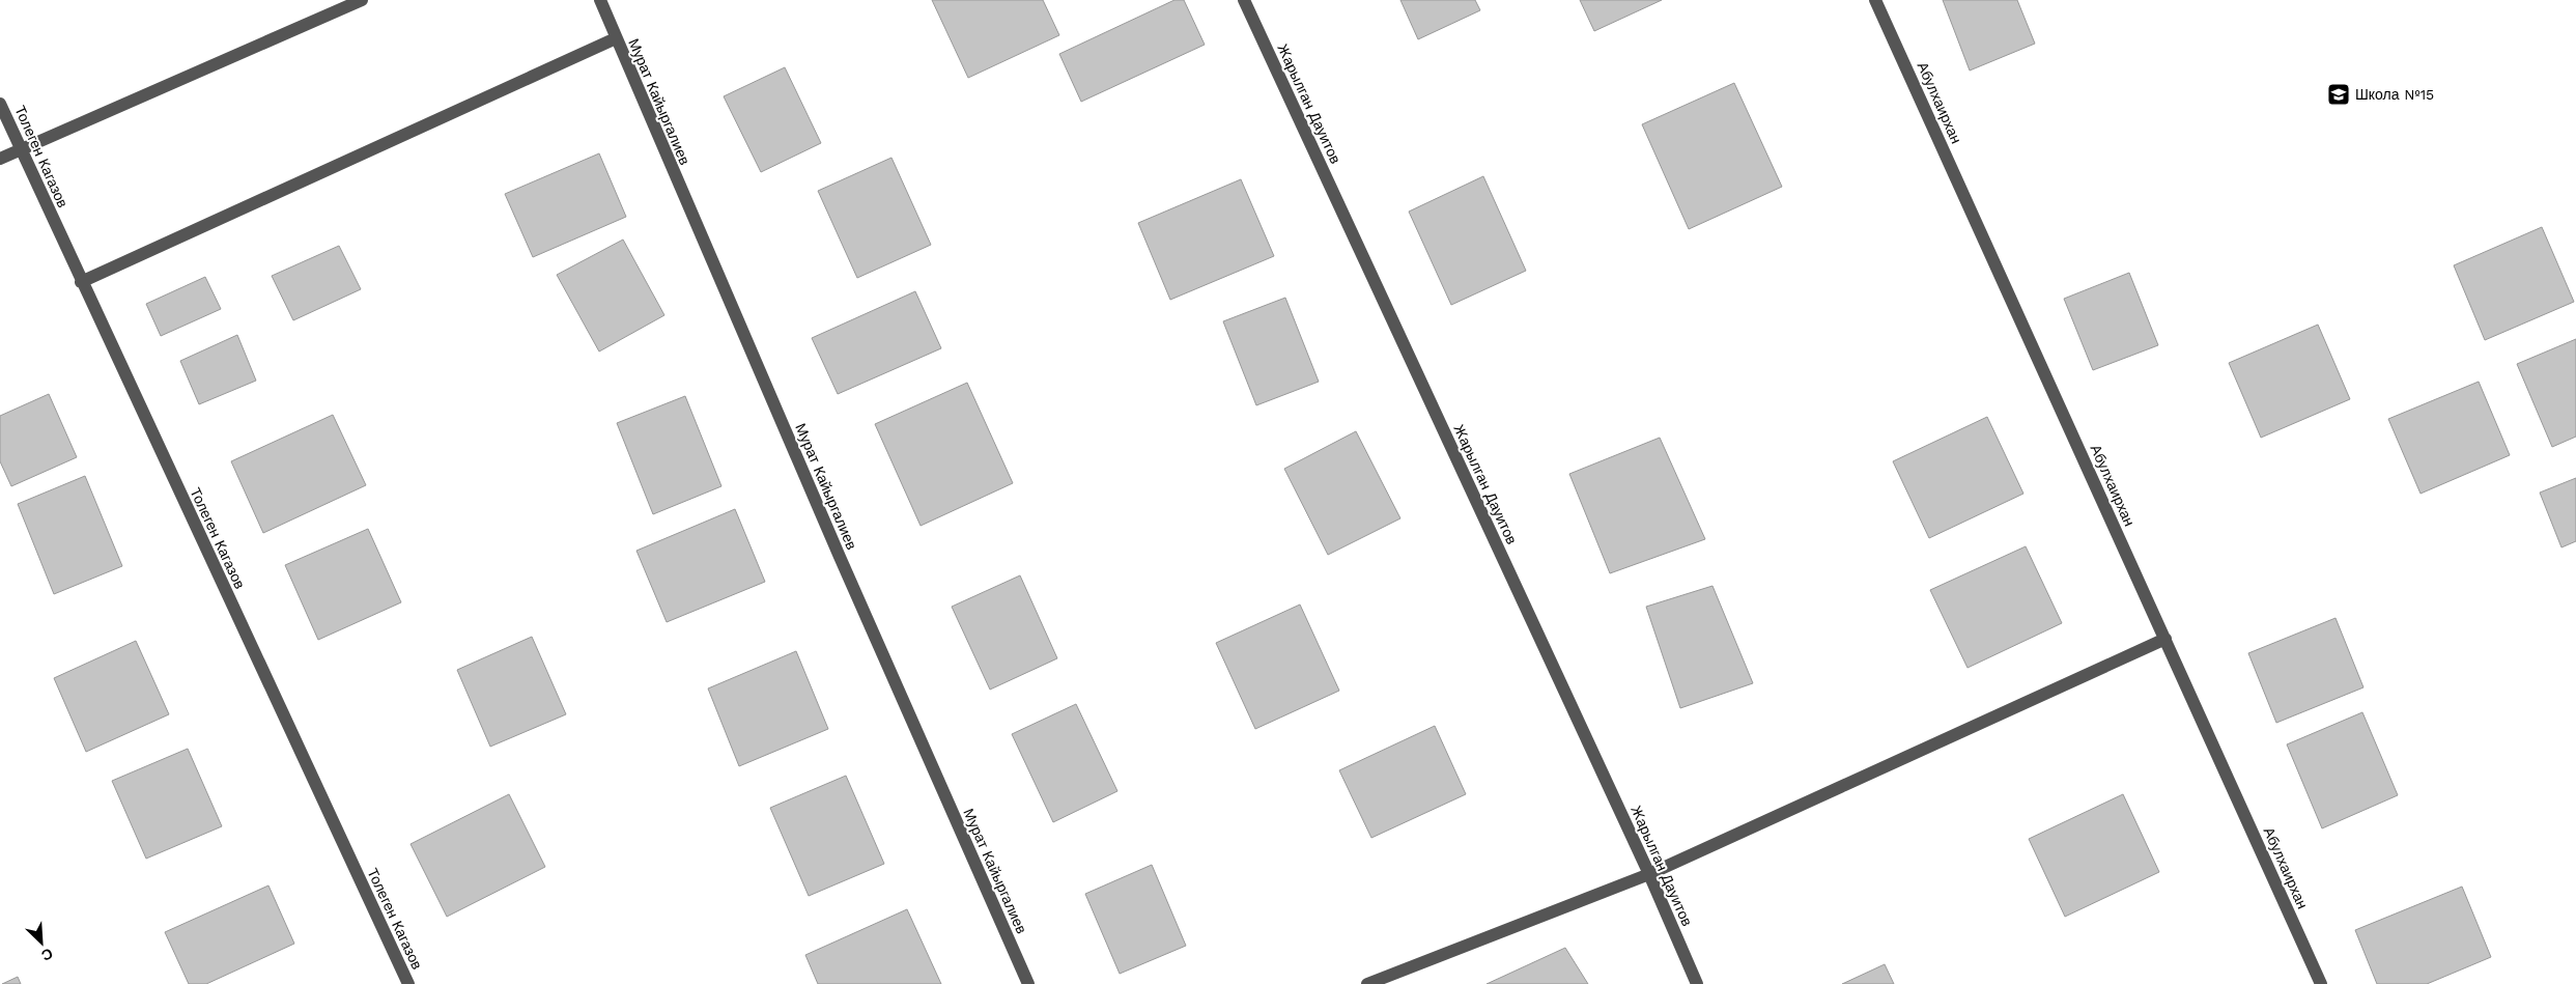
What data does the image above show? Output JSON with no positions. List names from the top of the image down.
{
  "streets": {
    "street": [
      "Мурат Кайыргалиев",
      "Абулхаирхан",
      "Жарылган Дауитов",
      "Толеген Кагазов"
    ]
  },
  "places": {
    "school or university": ["Школа №15"]
  },
  "north": "bottom right"
}
